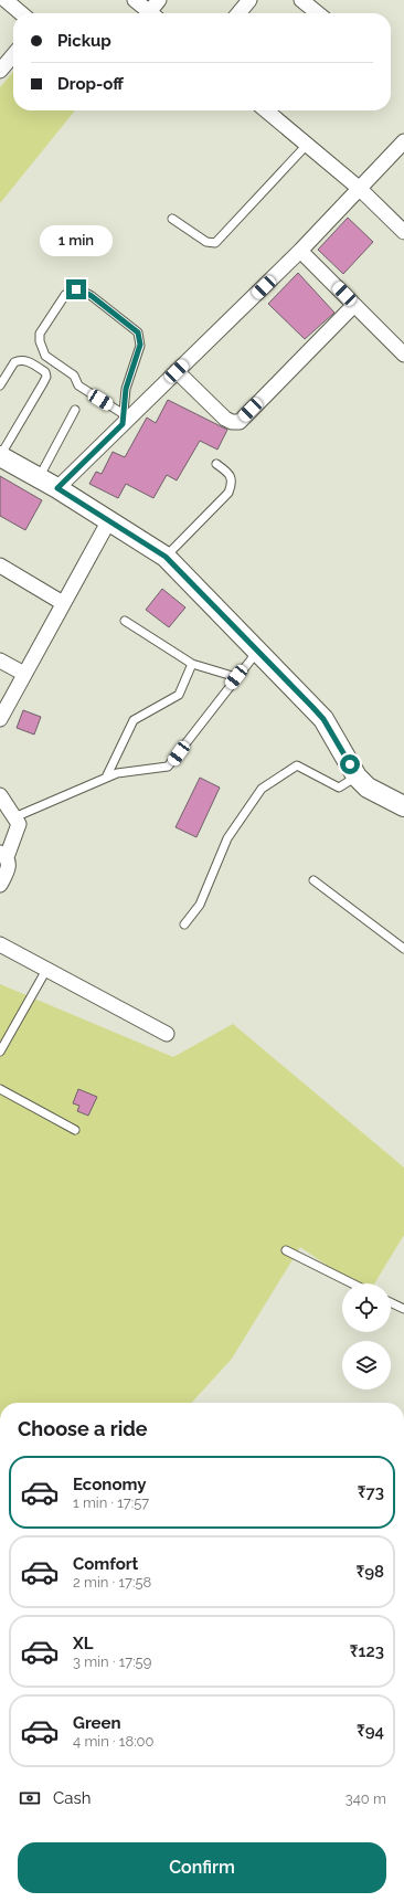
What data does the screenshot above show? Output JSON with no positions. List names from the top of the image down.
{
  "page": {
    "banner": ["Pickup", "Drop-off"],
    "bubble": "1 min",
    "heading": "Choose a ride",
    "list": [
      {
        "name": "Economy",
        "note": "1 min · 17:57",
        "value": "₹73"
      },
      {
        "name": "Comfort",
        "note": "2 min · 17:58",
        "value": "₹98"
      },
      {
        "name": "XL",
        "note": "3 min · 17:59",
        "value": "₹123"
      },
      {
        "name": "Green",
        "note": "4 min · 18:00",
        "value": "₹94"
      }
    ],
    "pay": ["Cash", "340 m"],
    "buttons": "Confirm"
  }
}
